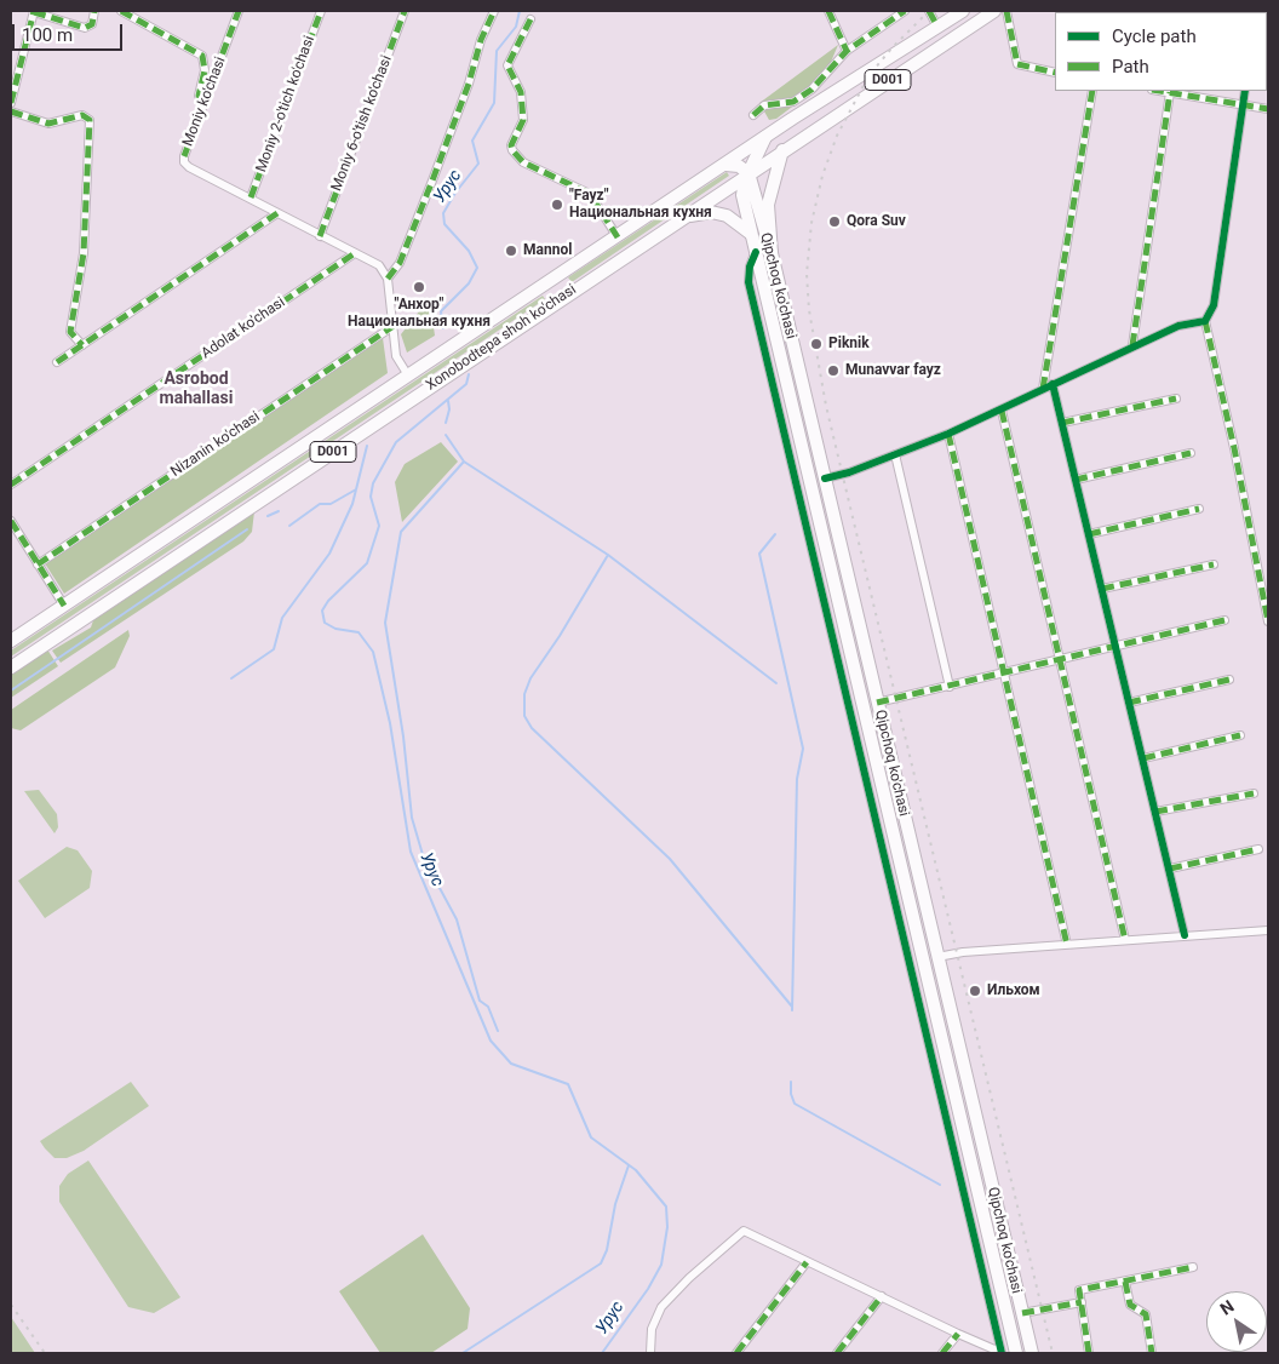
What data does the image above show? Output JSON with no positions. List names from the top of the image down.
{
  "streets": {
    "main road": ["D001", "Qipchoq ko'chasi", "Xonobodtepa shoh ko'chasi"],
    "street": [
      "Moniy ko'chasi",
      "Moniy 2-o'tich ko'chasi",
      "Moniy 6-o'tish ko'chasi",
      "Adolat ko'chasi",
      "Nizanin ko'chasi"
    ]
  },
  "crossings": [
    ["Moniy ko'chasi", "Moniy 2-o'tich ko'chasi"],
    ["Moniy ko'chasi", "Moniy 6-o'tish ko'chasi"],
    ["Moniy ko'chasi", "Adolat ko'chasi"],
    ["Qipchoq ko'chasi", "Xonobodtepa shoh ko'chasi"]
  ],
  "districts": ["Asrobod mahallasi"],
  "water": ["Урус"],
  "places": [
    "\"Fayz\" Национальная кухня",
    "Qora Suv",
    "Mannol",
    "\"Анхор\" Национальная кухня",
    "Piknik",
    "Munavvar fayz",
    "Ильхом"
  ],
  "legend": ["Cycle path", "Path"],
  "scale_bar": "100 m",
  "north": "top left"
}
